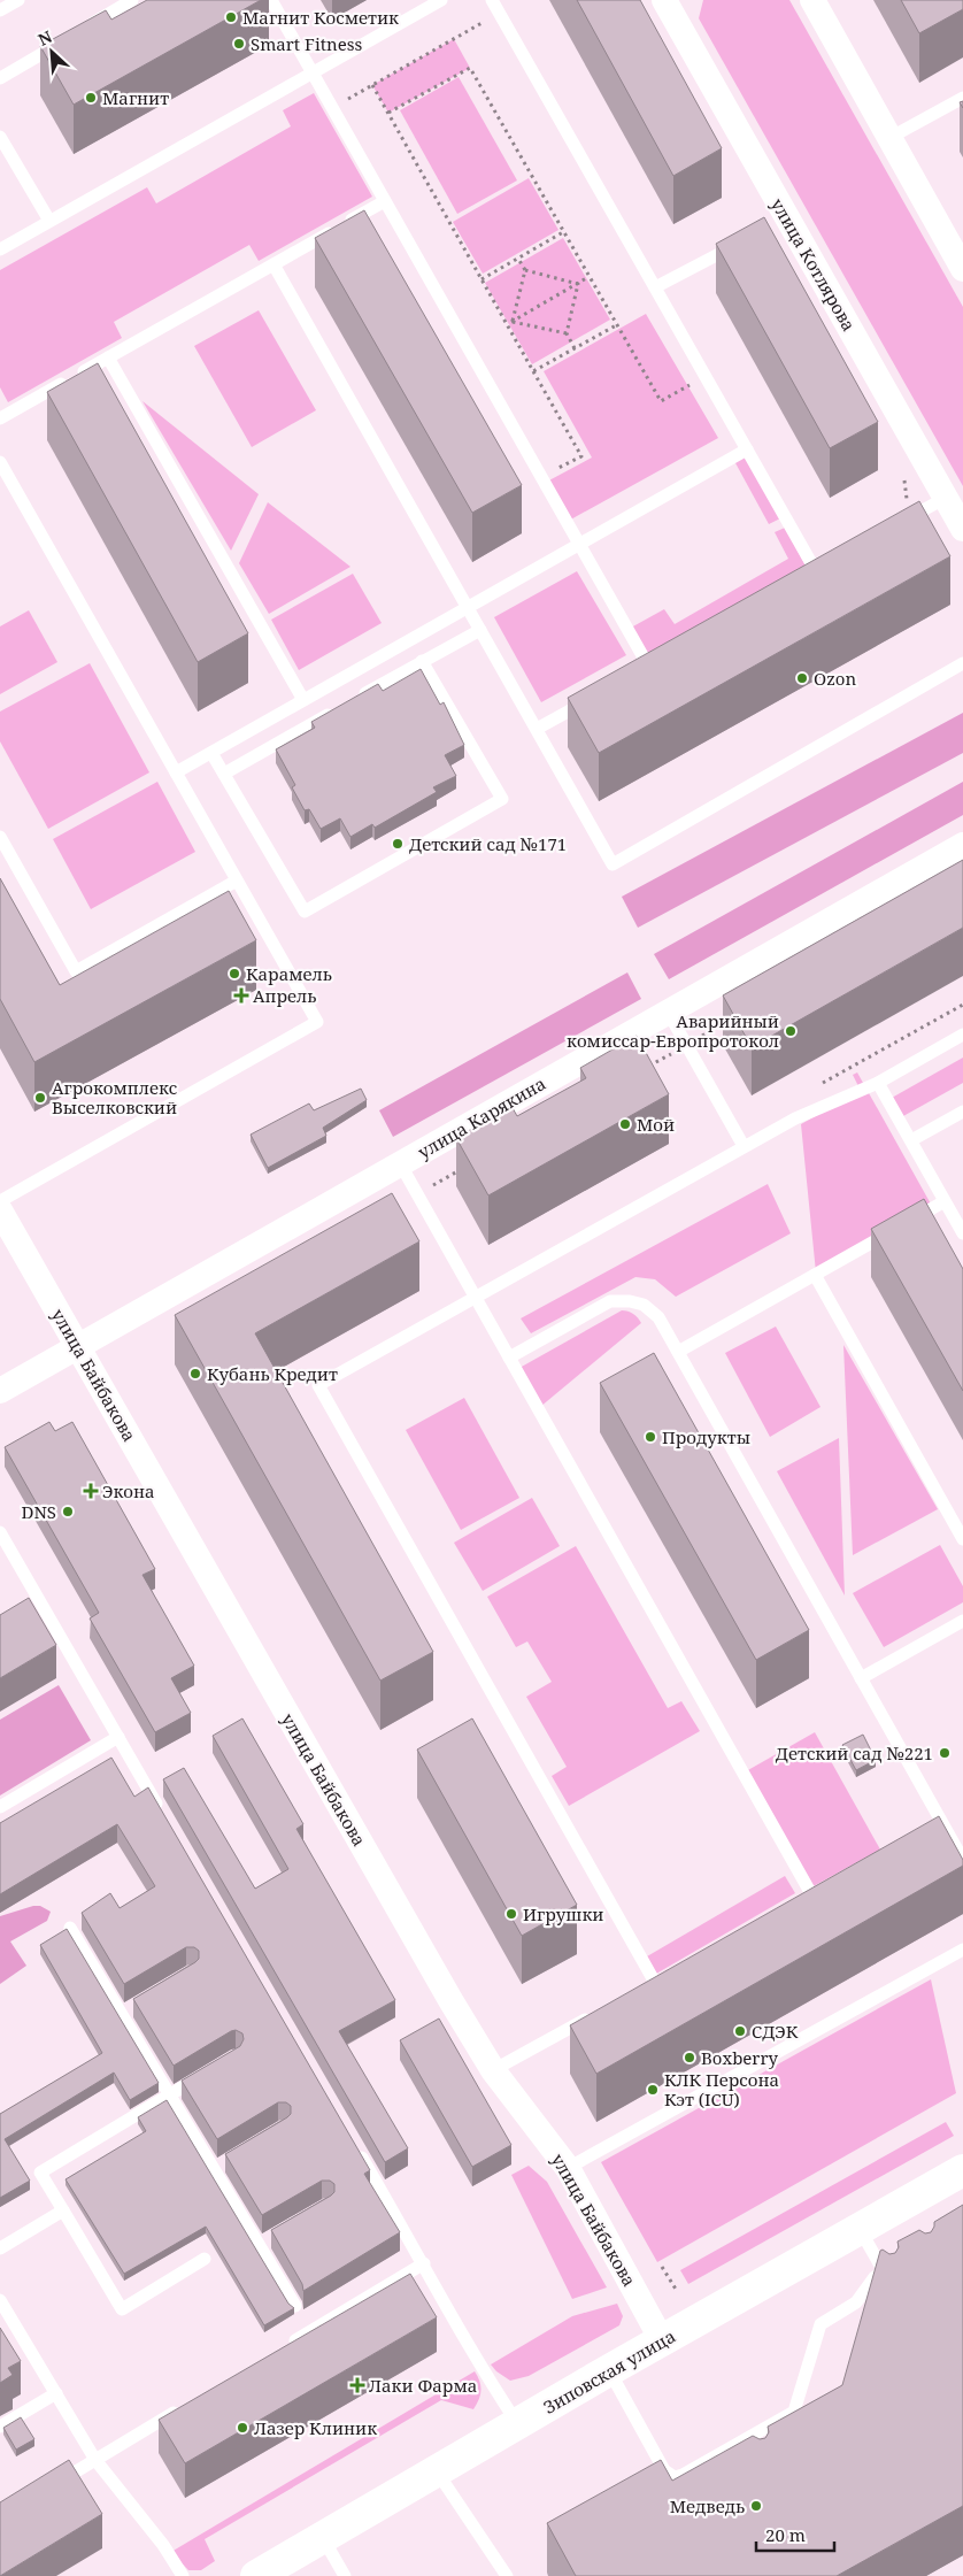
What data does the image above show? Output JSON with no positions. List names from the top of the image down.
{
  "streets": {
    "street": [
      "улица Котлярова",
      "улица Карякина",
      "улица Байбакова",
      "Зиповская улица"
    ]
  },
  "crossings": [
    ["улица Карякина", "улица Байбакова"],
    ["улица Байбакова", "Зиповская улица"]
  ],
  "places": {
    "other": [
      "Магнит Косметик",
      "Smart Fitness",
      "Магнит",
      "Ozon",
      "Детский сад №171",
      "Карамель",
      "Аварийный комиссар-Европротокол",
      "Агрокомплекс Выселковский",
      "Мой",
      "Кубань Кредит",
      "Продукты",
      "DNS",
      "Детский сад №221",
      "Игрушки",
      "СДЭК",
      "Boxberry",
      "КЛК Персона Кэт (ICU)",
      "Лазер Клиник",
      "Медведь"
    ],
    "health": ["Апрель", "Экона", "Лаки Фарма"]
  },
  "scale_bar": "20 m",
  "north": "top left"
}
